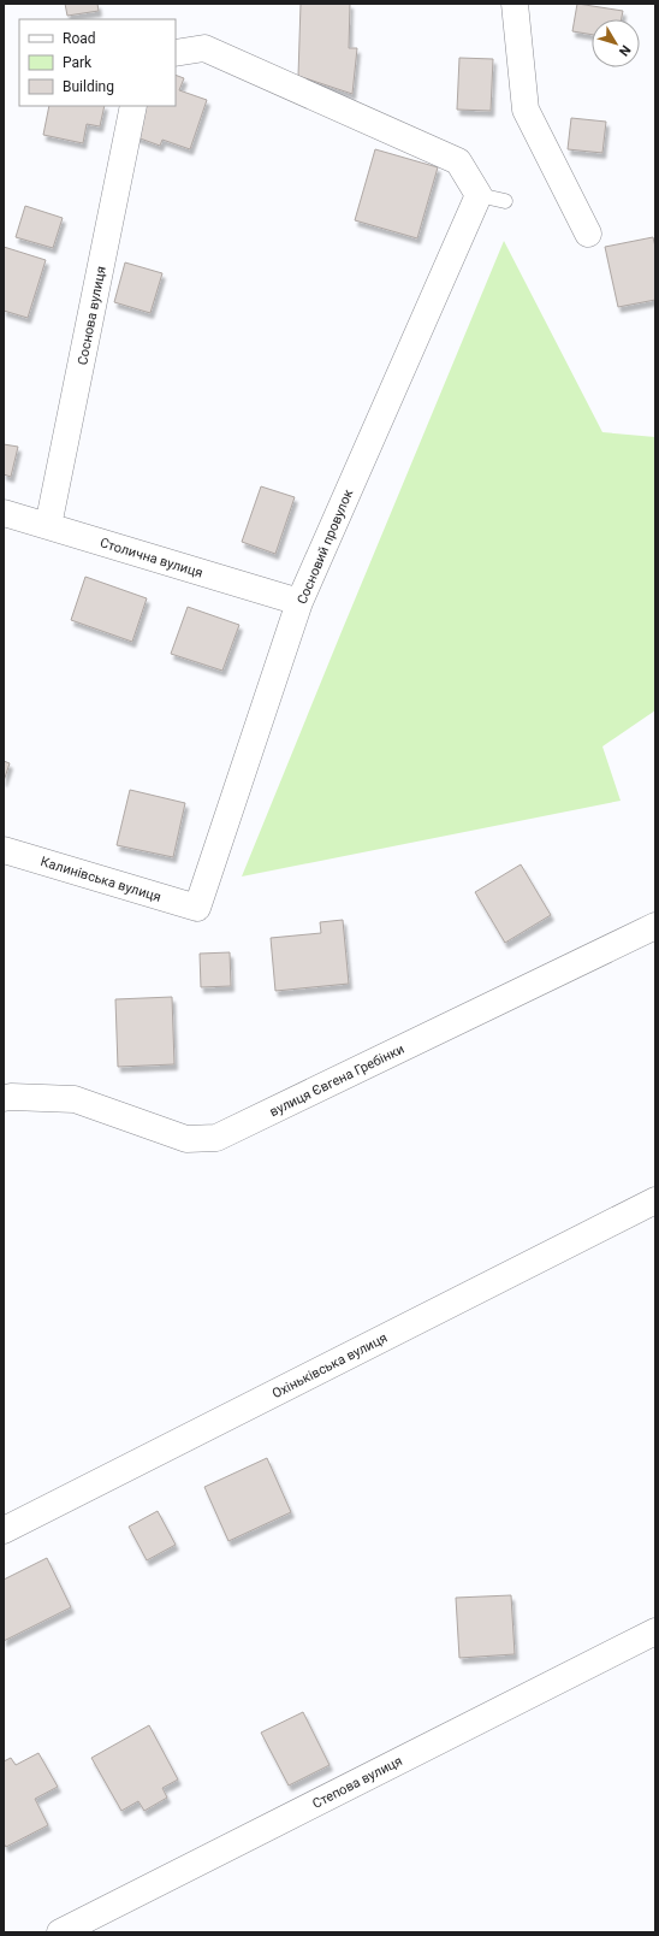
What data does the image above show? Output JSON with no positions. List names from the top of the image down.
{
  "streets": {
    "street": [
      "Соснова вулиця",
      "Сосновий провулок",
      "Столична вулиця",
      "Калинівська вулиця",
      "вулиця Євгена Гребінки",
      "Охіньківська вулиця",
      "Степова вулиця"
    ]
  },
  "crossings": [
    ["Соснова вулиця", "Столична вулиця"],
    ["Сосновий провулок", "Столична вулиця"],
    ["Сосновий провулок", "Калинівська вулиця"]
  ],
  "legend": ["Road", "Park", "Building"],
  "north": "bottom right"
}
